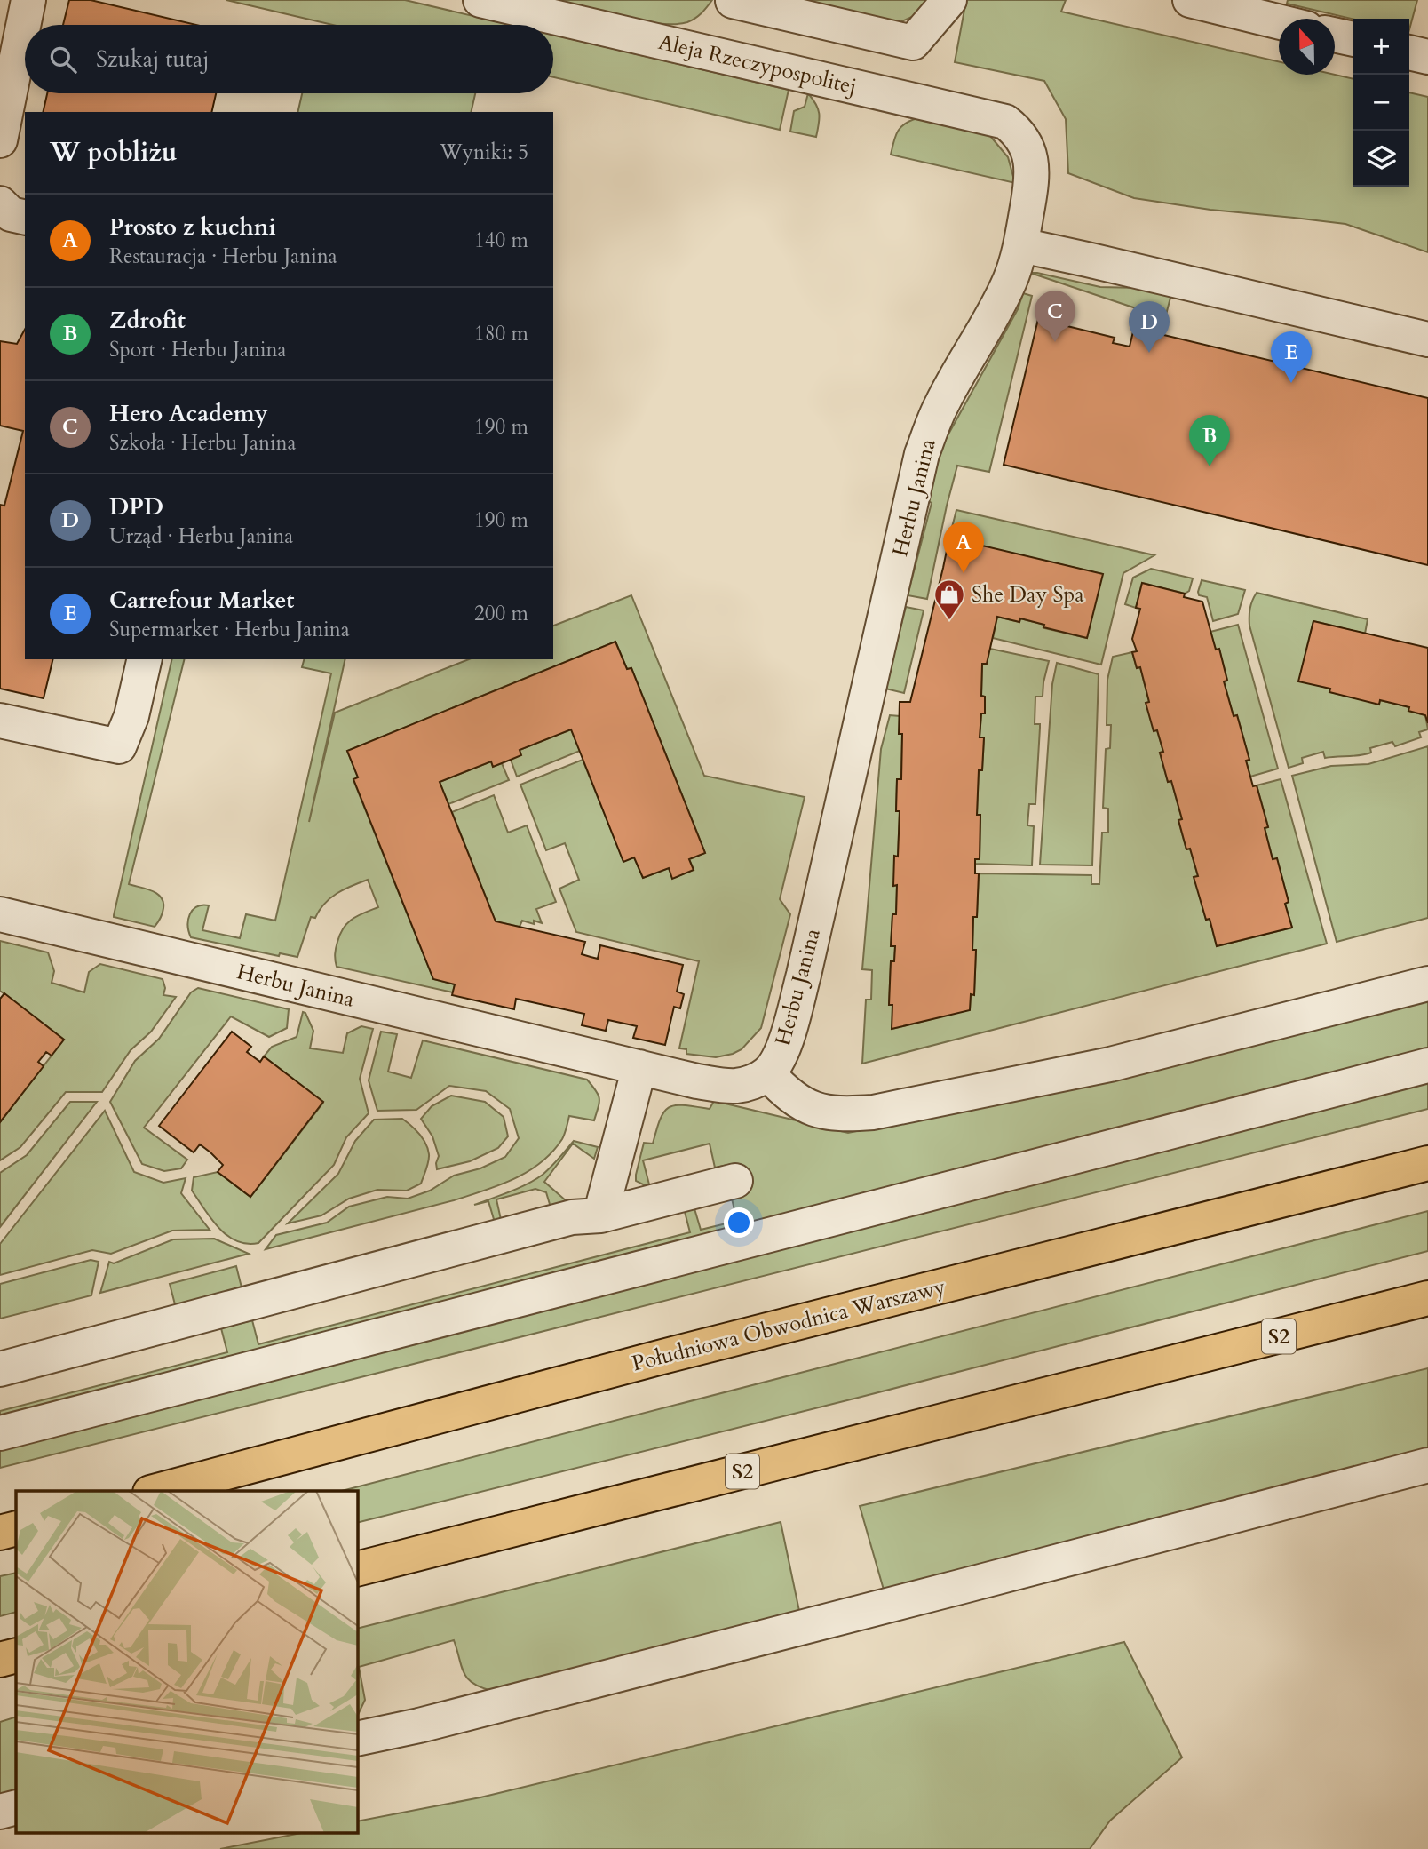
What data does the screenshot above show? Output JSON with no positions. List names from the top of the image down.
{
  "streets": {
    "highway": ["Południowa Obwodnica Warszawy", "S2"],
    "street": ["Aleja Rzeczypospolitej", "Herbu Janina"]
  },
  "crossings": [
    ["Aleja Rzeczypospolitej", "Herbu Janina"]
  ],
  "places": {
    "shop": ["She Day Spa"]
  },
  "north": "top",
  "page": {
    "map_buttons": ["+", "−"],
    "search": "Szukaj tutaj",
    "heading": ["W pobliżu", "Wyniki: 5"],
    "list": [
      {
        "mark": "A",
        "name": "Prosto z kuchni",
        "note": "Restauracja · Herbu Janina",
        "value": "140 m"
      },
      {
        "mark": "B",
        "name": "Zdrofit",
        "note": "Sport · Herbu Janina",
        "value": "180 m"
      },
      {
        "mark": "C",
        "name": "Hero Academy",
        "note": "Szkoła · Herbu Janina",
        "value": "190 m"
      },
      {
        "mark": "D",
        "name": "DPD",
        "note": "Urząd · Herbu Janina",
        "value": "190 m"
      },
      {
        "mark": "E",
        "name": "Carrefour Market",
        "note": "Supermarket · Herbu Janina",
        "value": "200 m"
      }
    ],
    "pins": [
      "C",
      "D",
      "E",
      "B",
      "A"
    ]
  }
}
